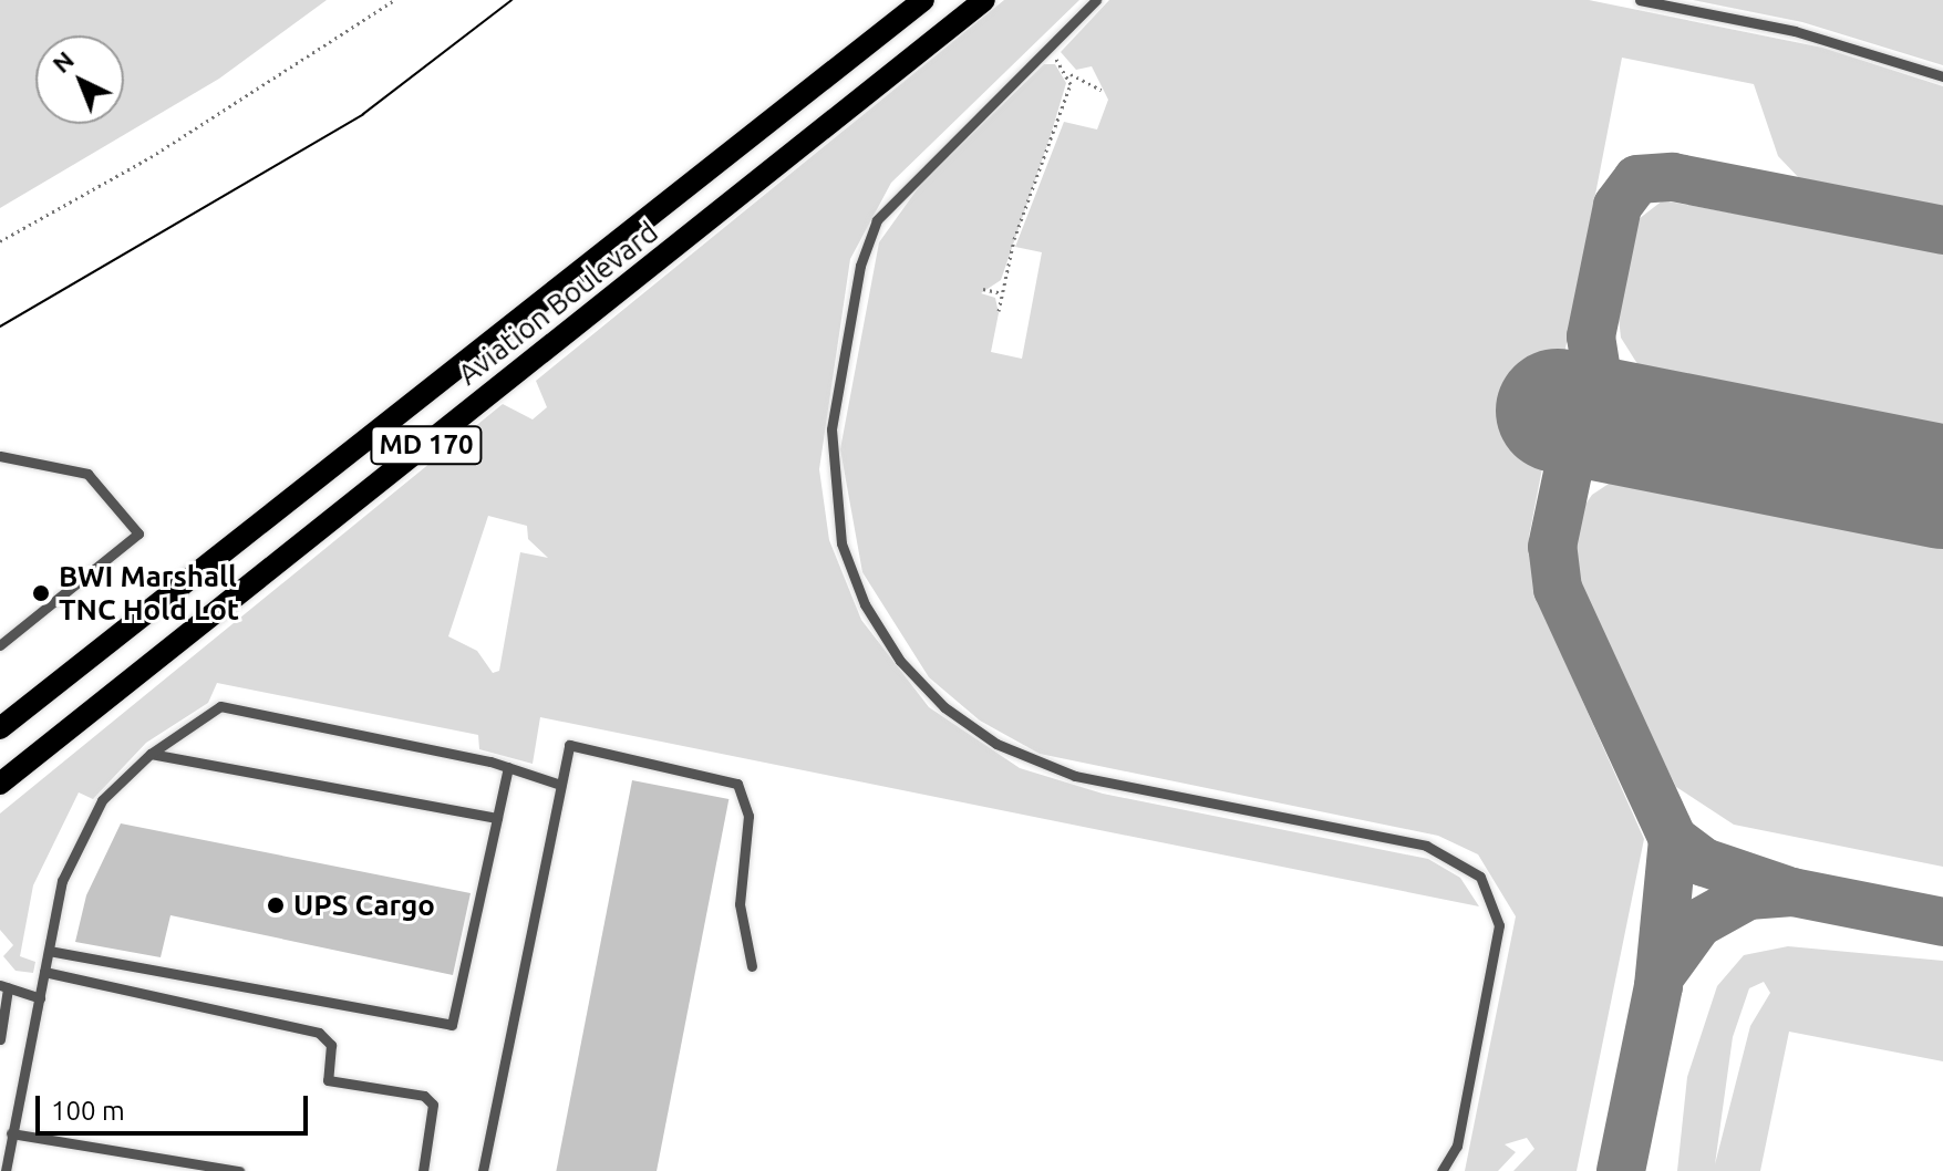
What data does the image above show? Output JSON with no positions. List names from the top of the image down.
{
  "streets": {
    "main road": ["Aviation Boulevard", "MD 170"]
  },
  "places": ["BWI Marshall TNC Hold Lot", "UPS Cargo"],
  "scale_bar": "100 m",
  "north": "top left"
}
